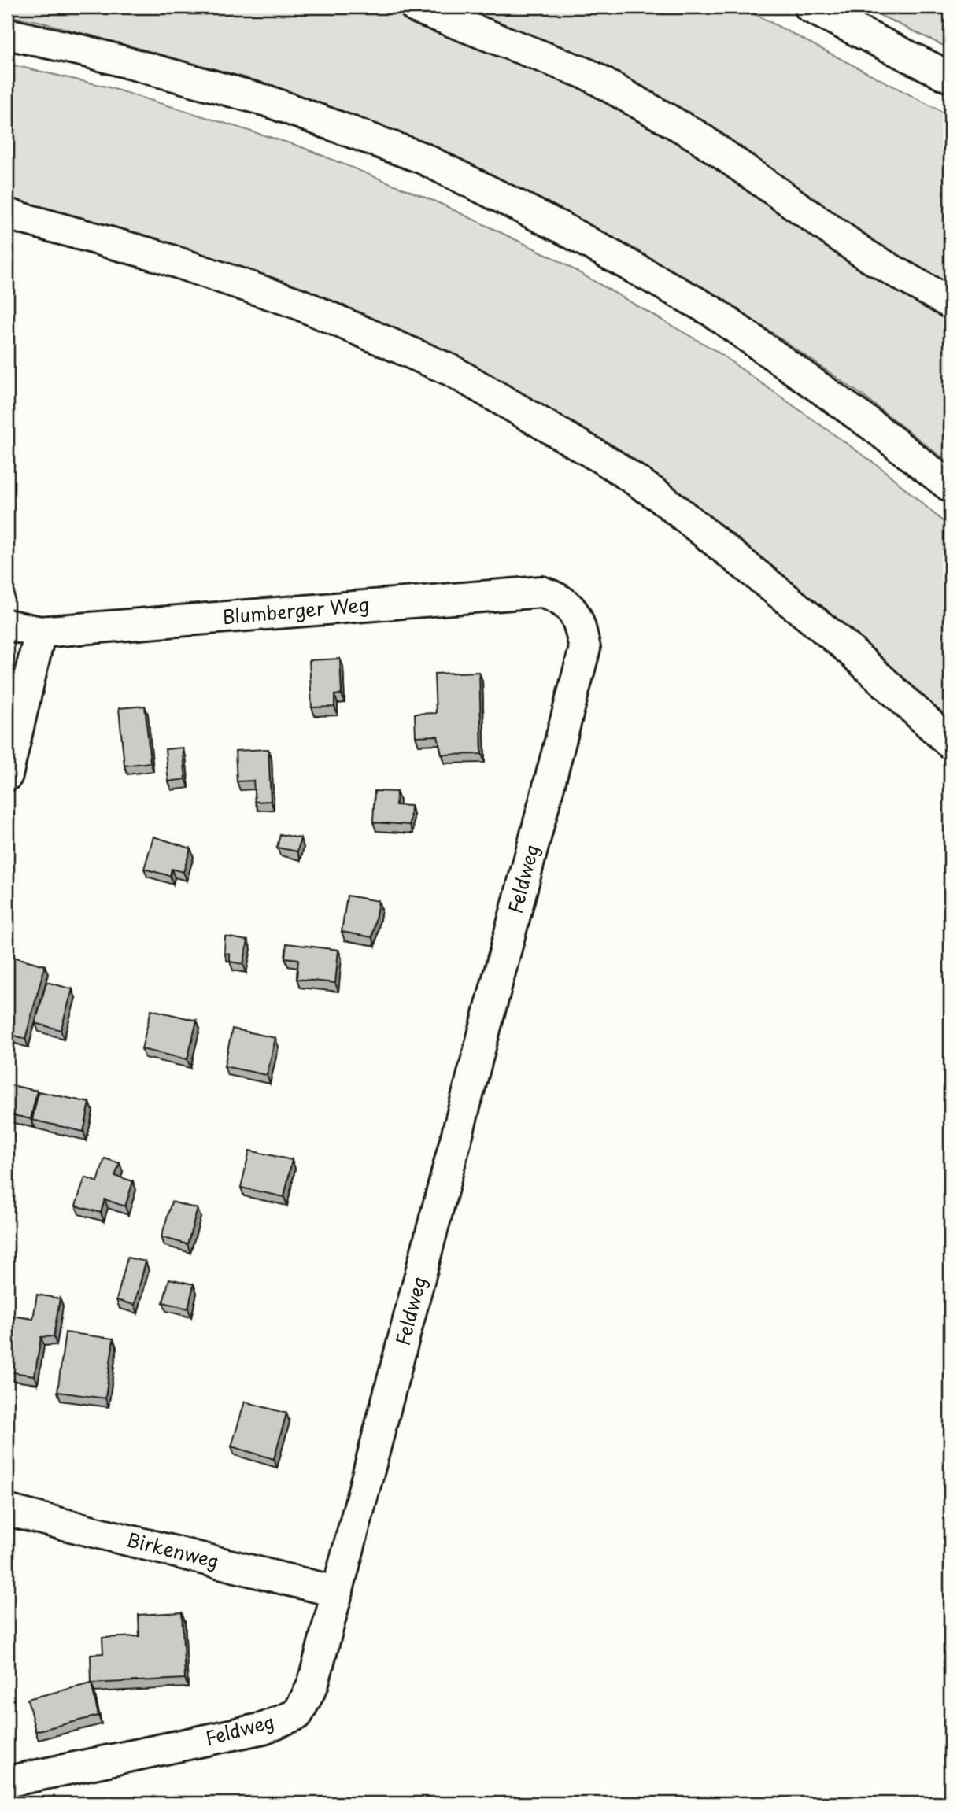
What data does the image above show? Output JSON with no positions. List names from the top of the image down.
{
  "streets": {
    "main road": ["Blumberger Weg", "Feldweg", "Birkenweg"]
  },
  "crossings": [
    ["Blumberger Weg", "Feldweg"],
    ["Feldweg", "Birkenweg"]
  ]
}
